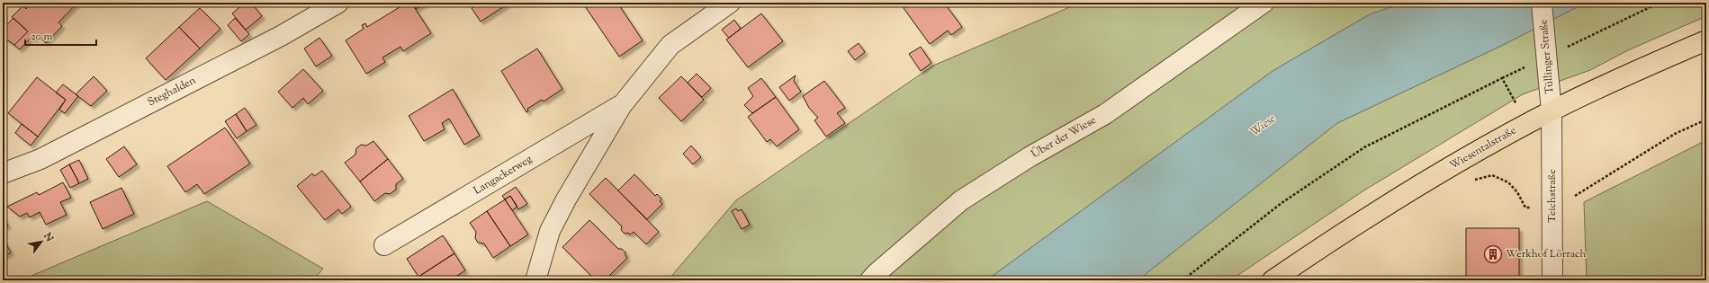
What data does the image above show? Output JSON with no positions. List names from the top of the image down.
{
  "streets": {
    "main road": ["Wiesentalstraße"],
    "street": [
      "Tüllinger Straße",
      "Steghalden",
      "Über der Wiese",
      "Langackerweg",
      "Teichstraße"
    ]
  },
  "crossings": [
    ["Tüllinger Straße", "Wiesentalstraße"],
    ["Tüllinger Straße", "Teichstraße"],
    ["Wiesentalstraße", "Teichstraße"]
  ],
  "water": ["Wiese"],
  "places": {
    "building": ["Werkhof Lörrach"]
  },
  "scale_bar": "20 m",
  "north": "top right"
}
